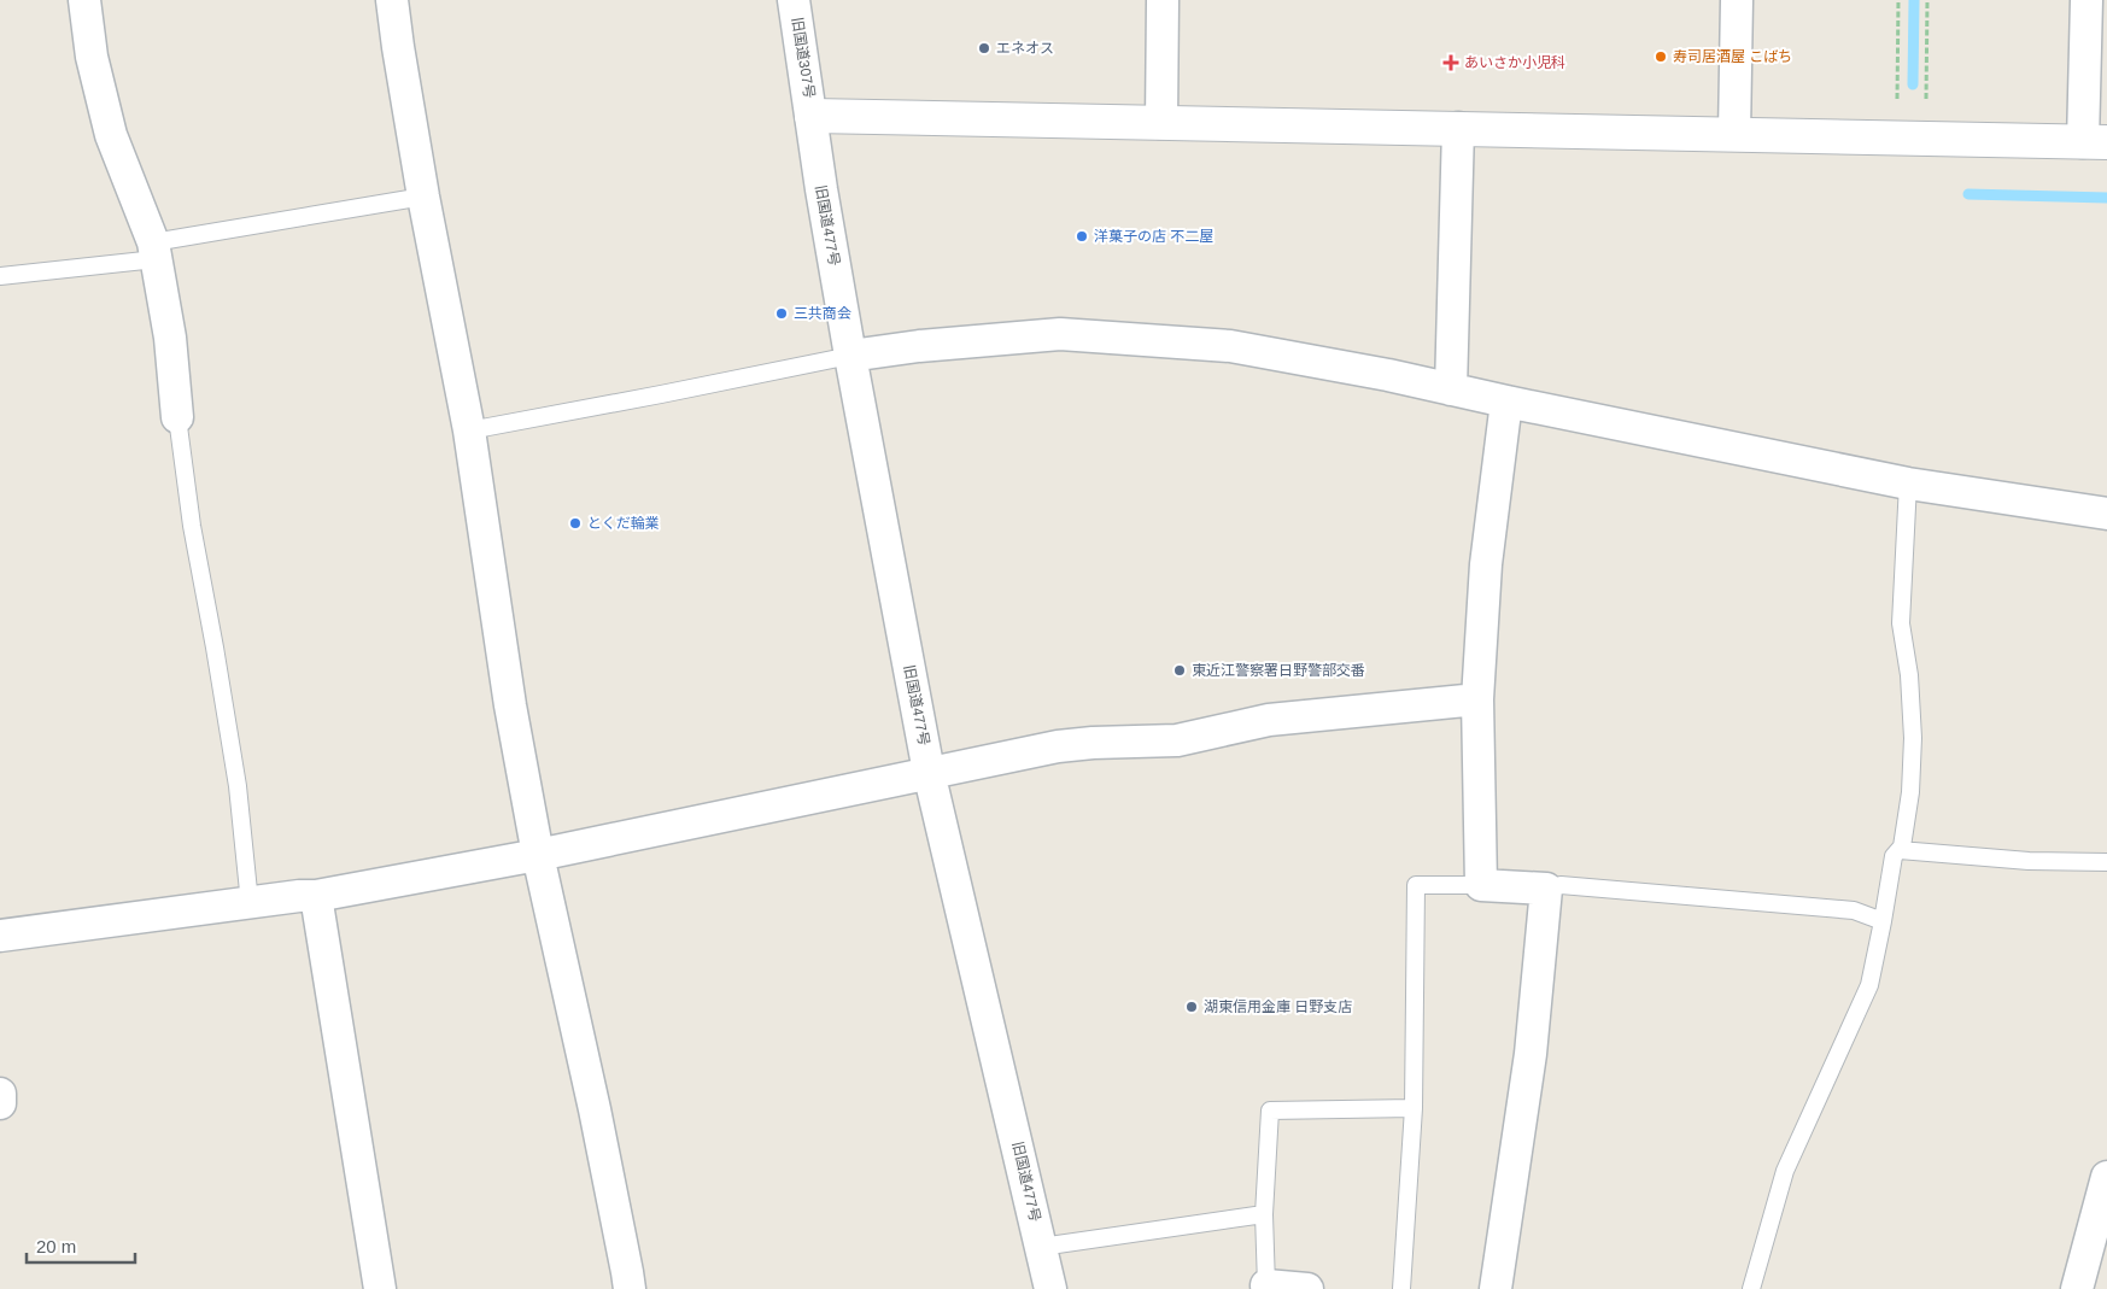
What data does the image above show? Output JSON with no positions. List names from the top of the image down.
{
  "streets": {
    "street": ["旧国道307号", "旧国道477号"]
  },
  "crossings": [
    ["旧国道307号", "旧国道477号"]
  ],
  "places": {
    "other": [
      "エネオス",
      "寿司居酒屋 こばち",
      "洋菓子の店 不二屋",
      "三共商会",
      "とくだ輪業",
      "東近江警察署日野警部交番",
      "湖東信用金庫 日野支店"
    ],
    "health": ["あいさか小児科"]
  },
  "scale_bar": "20 m"
}
